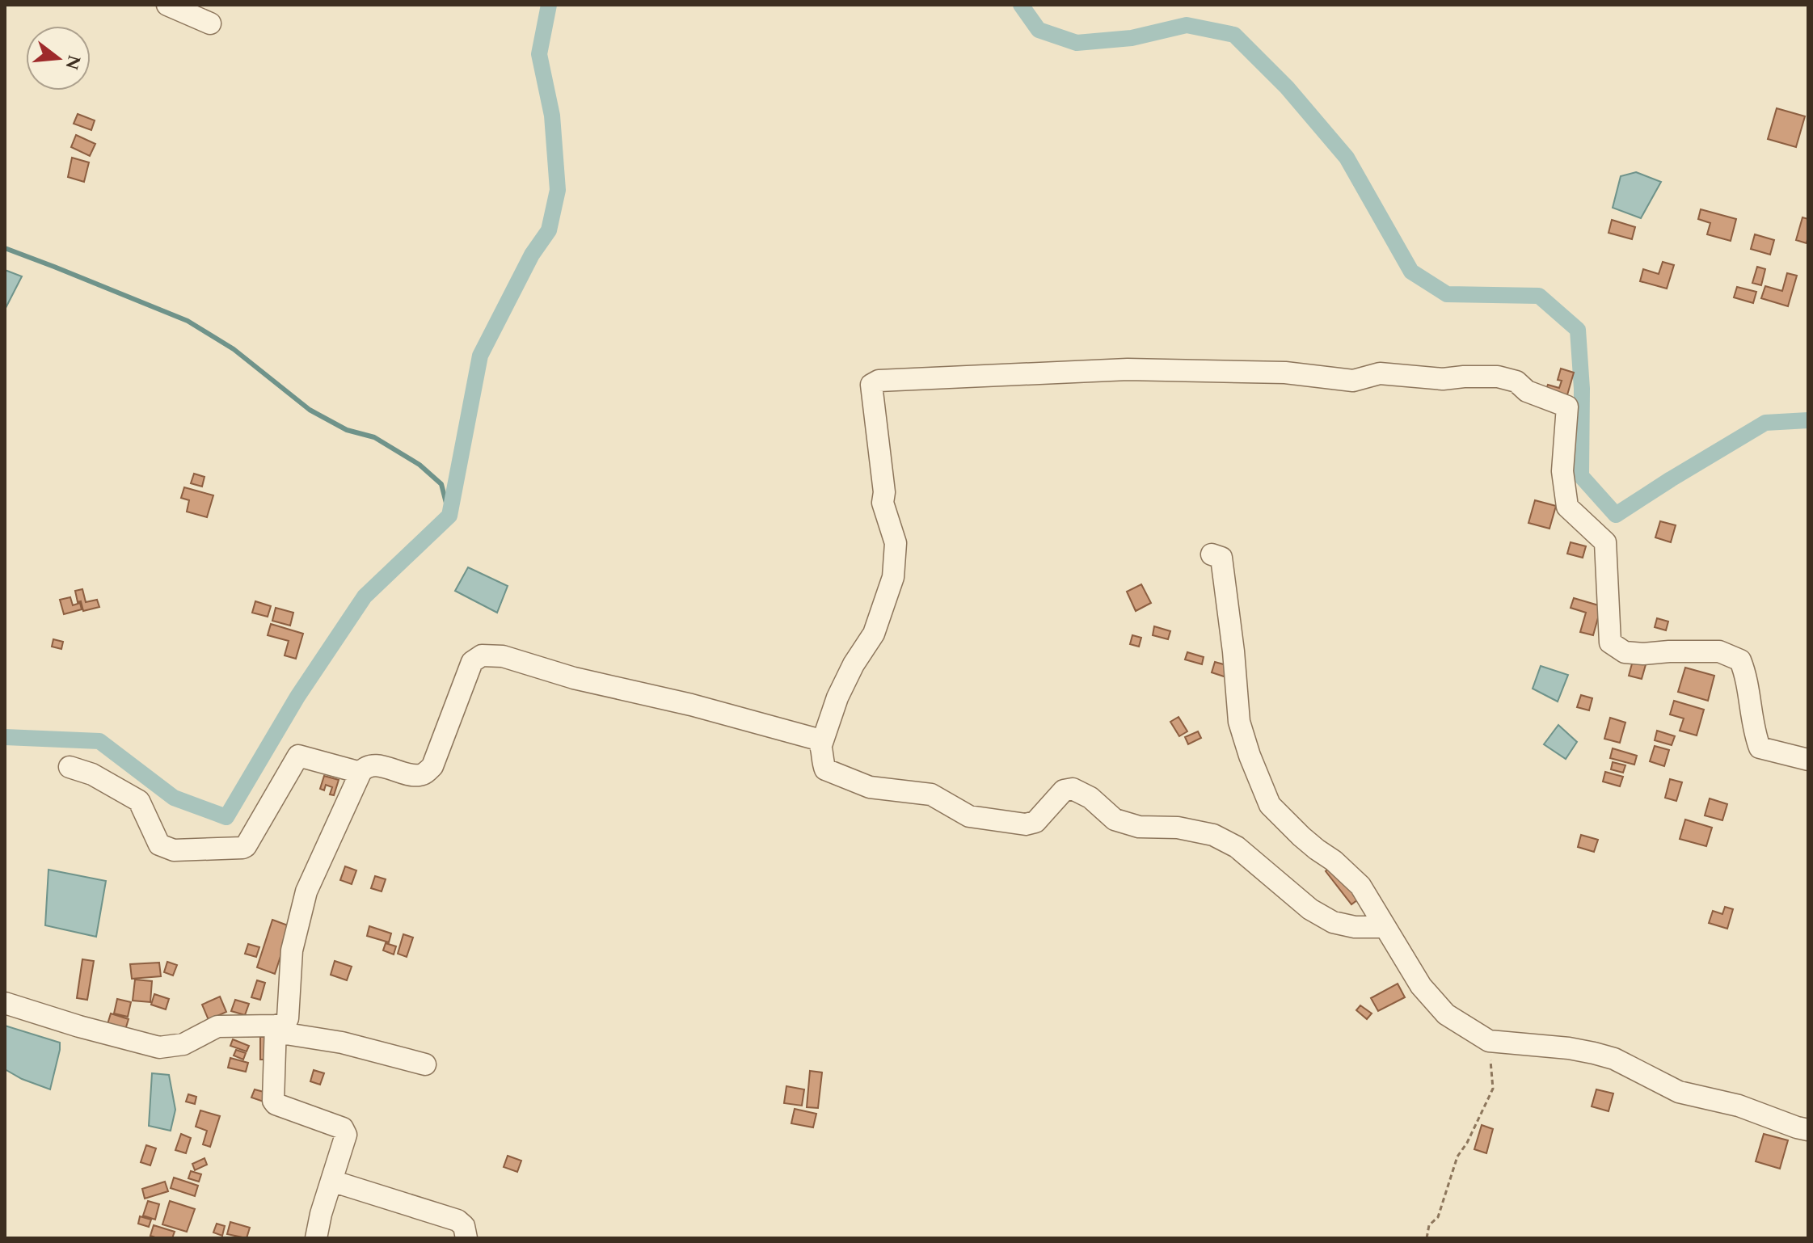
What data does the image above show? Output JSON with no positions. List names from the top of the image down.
{
  "north": "right"
}
